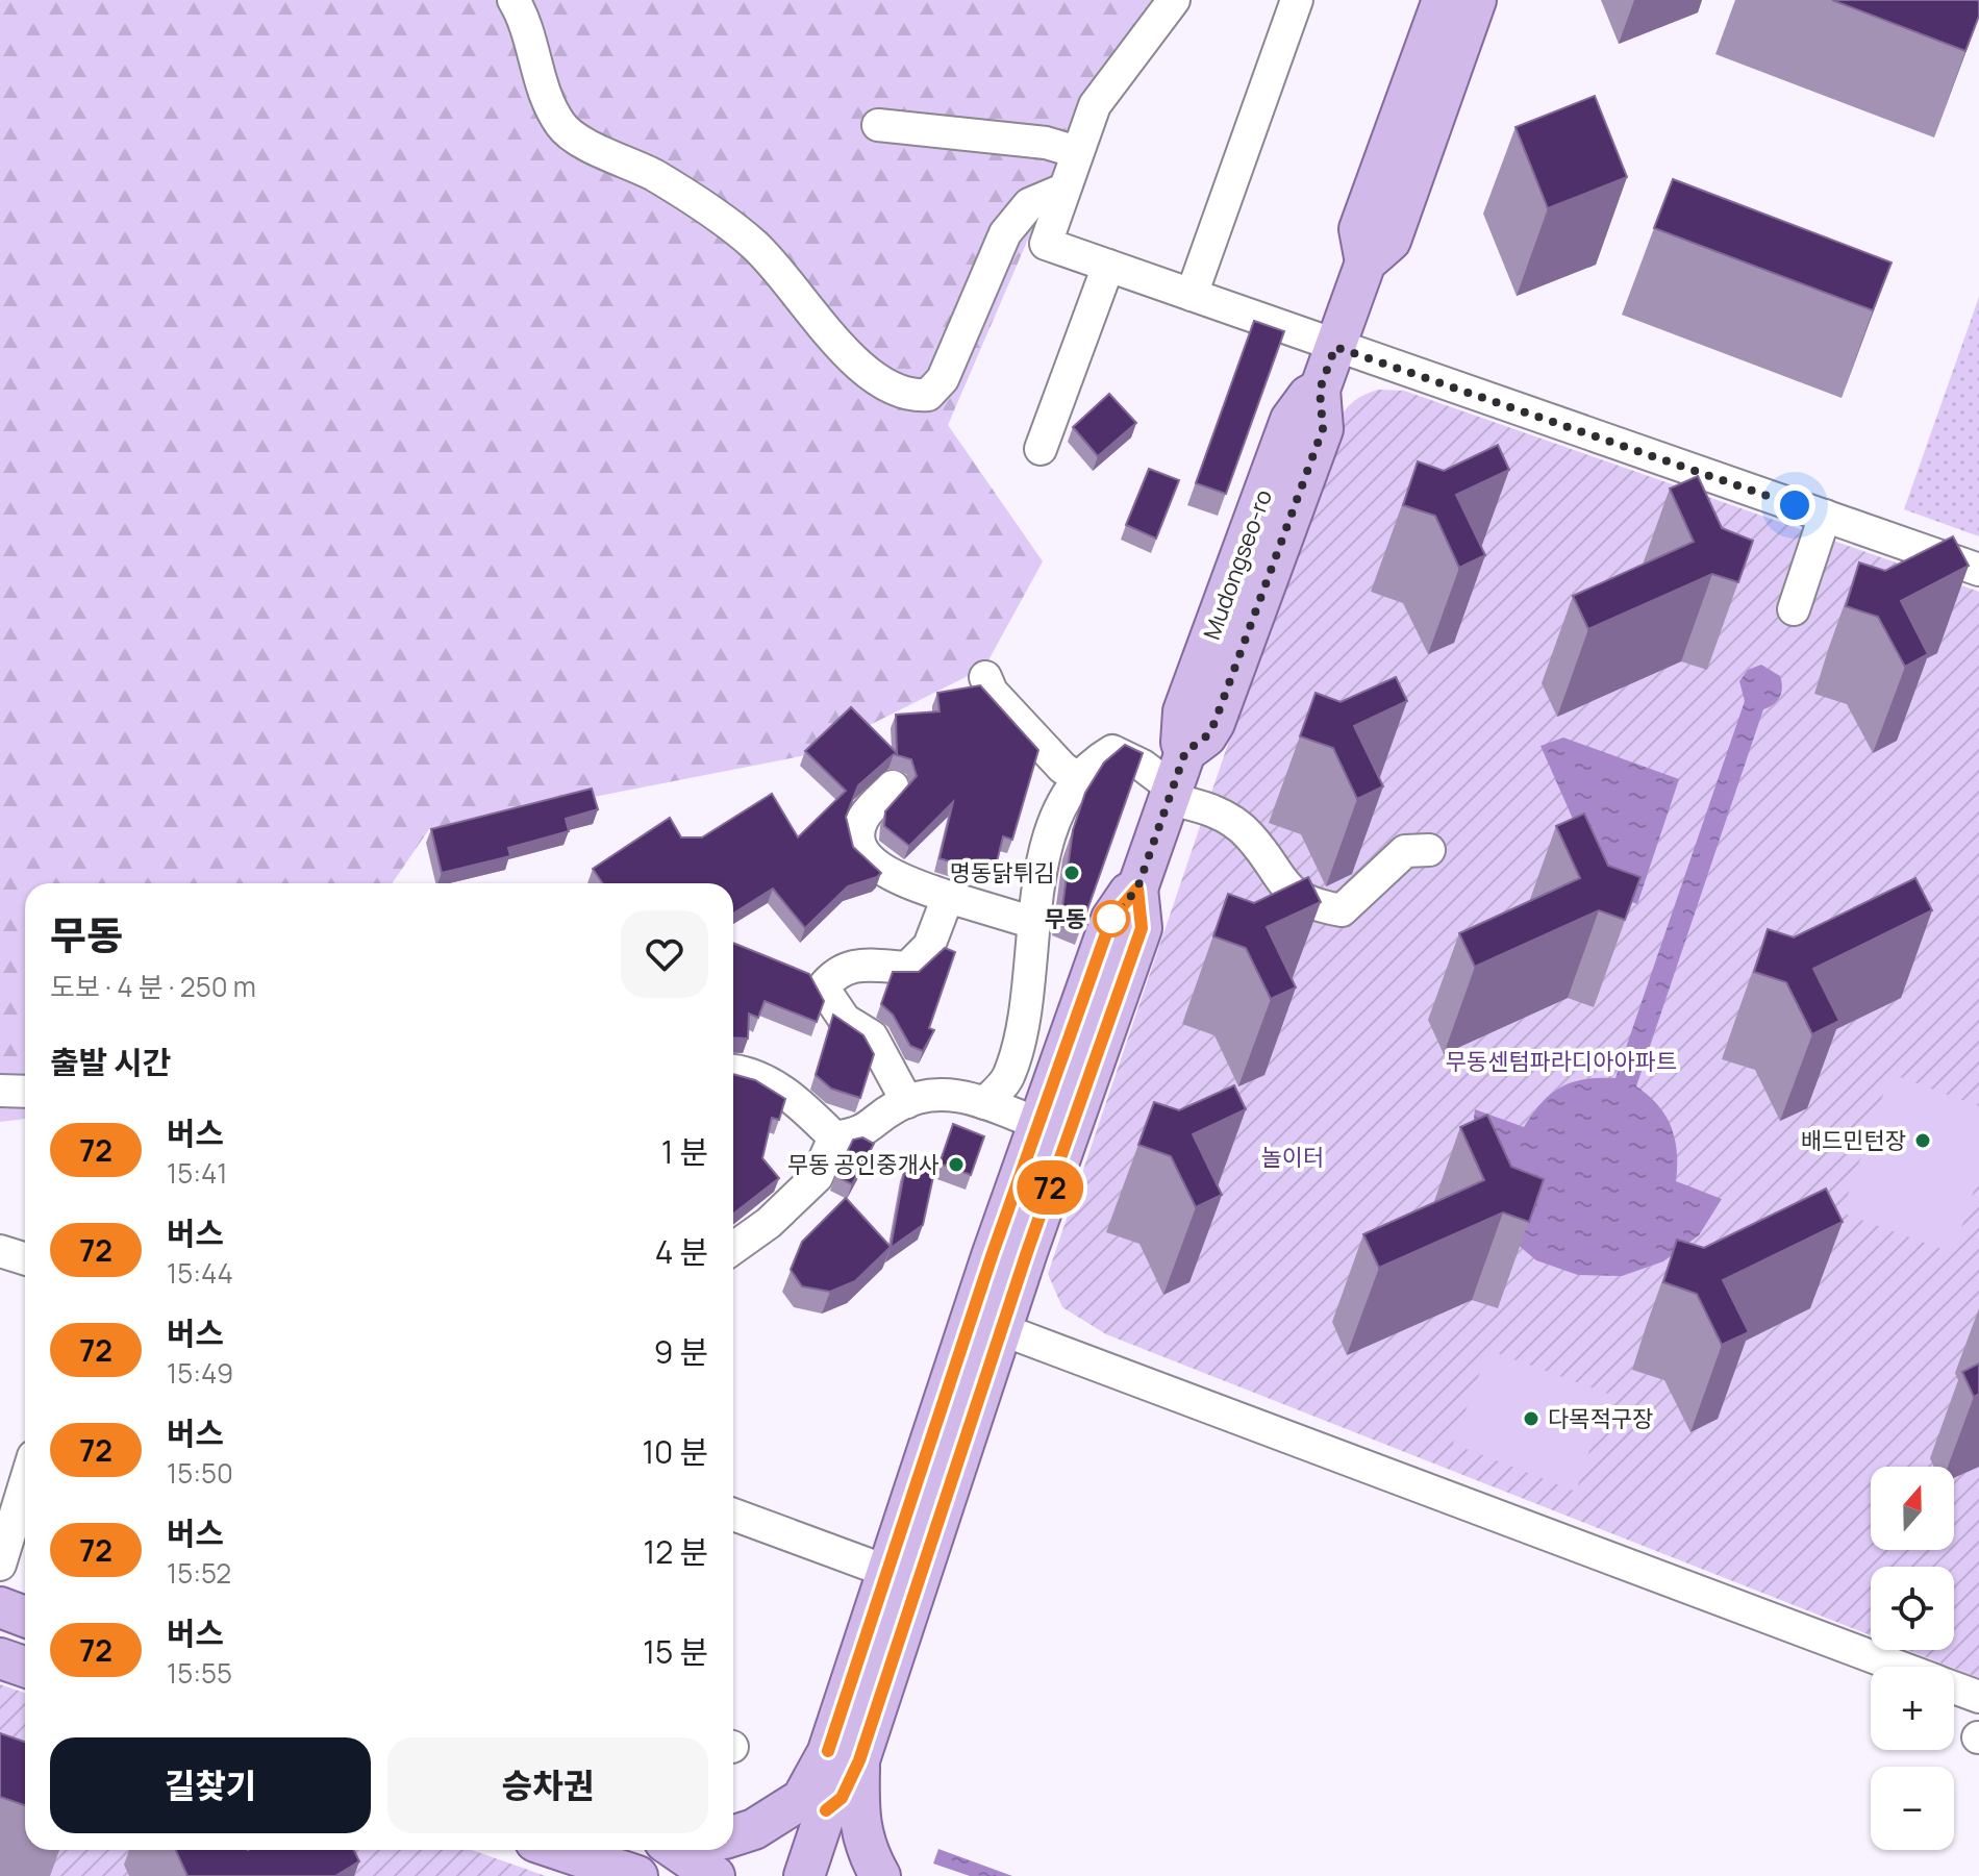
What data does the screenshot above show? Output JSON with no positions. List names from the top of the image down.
{
  "streets": {
    "main road": ["Mudongseo-ro"]
  },
  "parks": ["무동센텀파라디아아파트", "놀이터"],
  "places": [
    "명동닭튀김",
    "무동",
    "배드민턴장",
    "무동 공인중개사",
    "다목적구장"
  ],
  "lines": ["bus line 72"],
  "north": "top",
  "page": {
    "on_map": "72",
    "heading": [
      ["무동", "도보 · 4 분 · 250 m"],
      "출발 시간"
    ],
    "list": [
      {
        "mark": "72",
        "name": "버스",
        "note": "15:41",
        "value": "1 분"
      },
      {
        "mark": "72",
        "name": "버스",
        "note": "15:44",
        "value": "4 분"
      },
      {
        "mark": "72",
        "name": "버스",
        "note": "15:49",
        "value": "9 분"
      },
      {
        "mark": "72",
        "name": "버스",
        "note": "15:50",
        "value": "10 분"
      },
      {
        "mark": "72",
        "name": "버스",
        "note": "15:52",
        "value": "12 분"
      },
      {
        "mark": "72",
        "name": "버스",
        "note": "15:55",
        "value": "15 분"
      }
    ],
    "map_buttons": ["+", "−"],
    "buttons": ["길찾기", "승차권"]
  }
}
